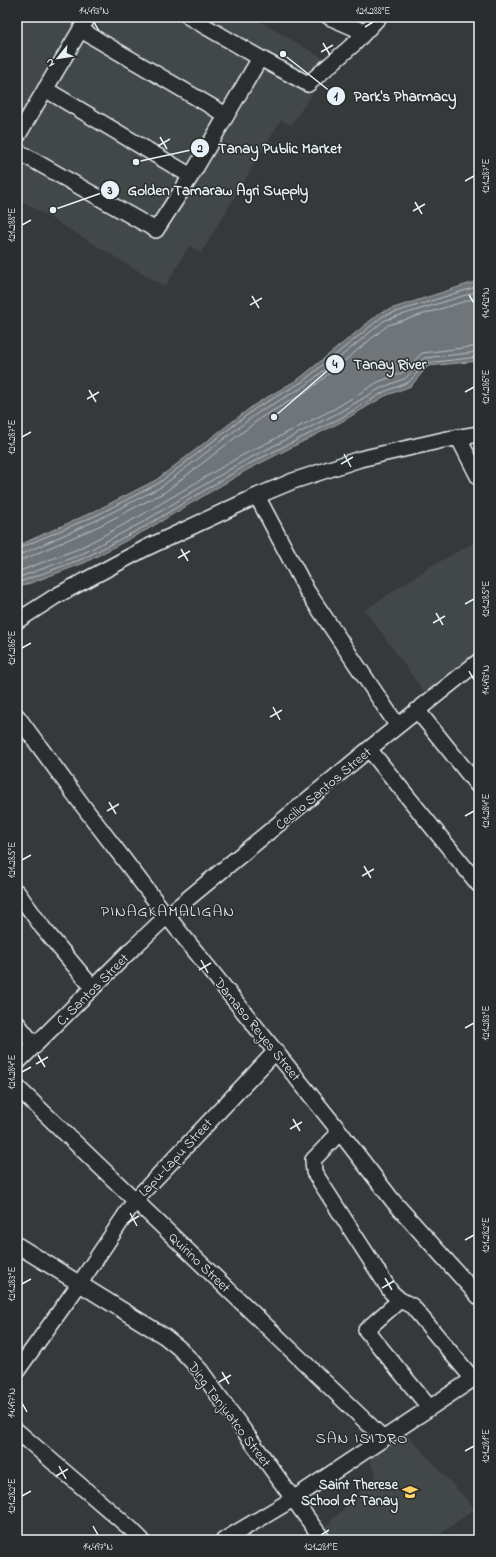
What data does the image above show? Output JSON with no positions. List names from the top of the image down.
{
  "streets": {
    "street": [
      "Cecilio Santos Street",
      "C. Santos Street",
      "Damaso Reyes Street",
      "Lapu-Lapu Street",
      "Quirino Street",
      "Ding Tanjuatco Street"
    ]
  },
  "crossings": [
    ["Cecilio Santos Street", "C. Santos Street"],
    ["Cecilio Santos Street", "Damaso Reyes Street"],
    ["C. Santos Street", "Damaso Reyes Street"],
    ["Damaso Reyes Street", "Lapu-Lapu Street"],
    ["Lapu-Lapu Street", "Quirino Street"],
    ["Lapu-Lapu Street", "Ding Tanjuatco Street"]
  ],
  "districts": ["PINAGKAMALIGAN", "SAN ISIDRO"],
  "places": {
    "other": [
      "Park's Pharmacy",
      "Tanay Public Market",
      "Golden Tamaraw Agri Supply",
      "Tanay River"
    ],
    "school or university": ["Saint Therese School of Tanay"]
  },
  "north": "bottom left",
  "coordinates": [
    "14.493°N",
    "121.288°E",
    "121.287°E",
    "14.492°N",
    "121.286°E",
    "121.285°E",
    "121.284°E",
    "121.283°E",
    "121.282°E",
    "14.497°N",
    "121.281°E"
  ]
}
